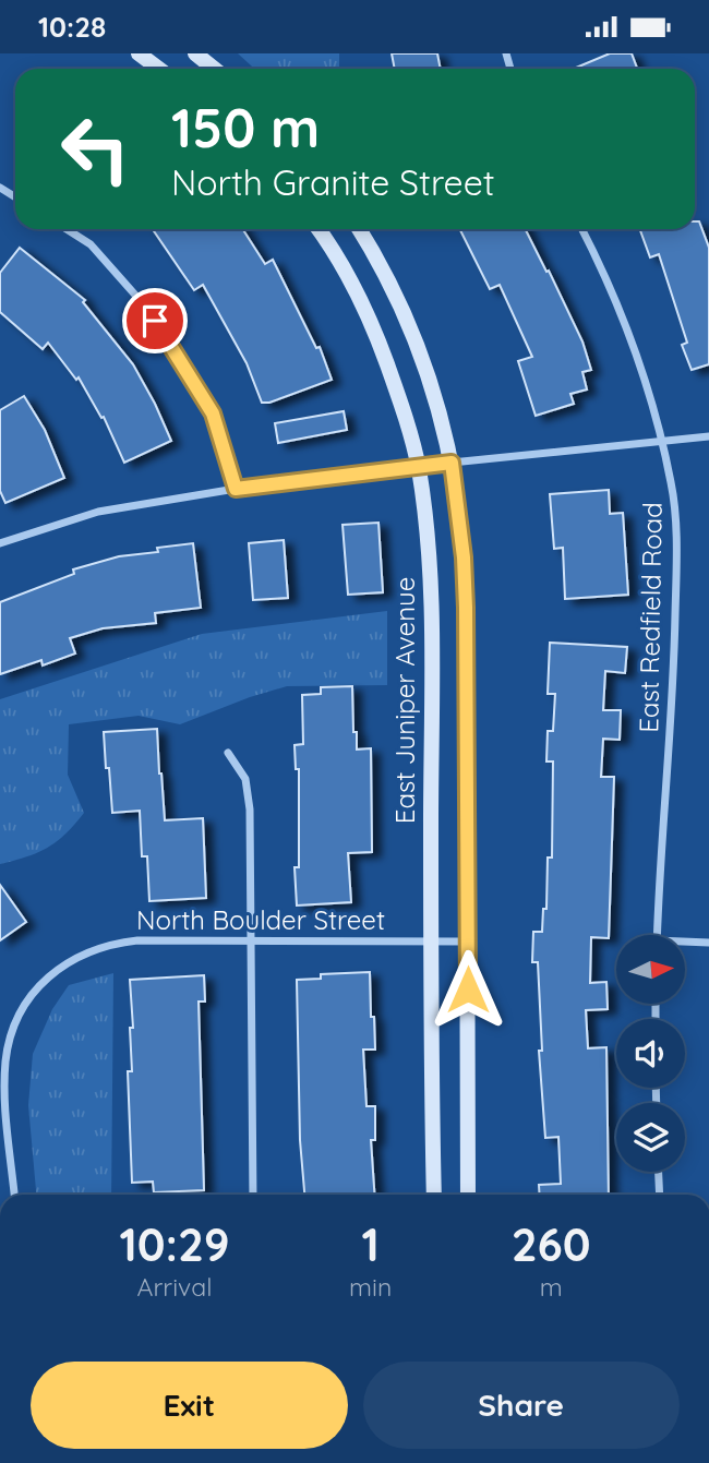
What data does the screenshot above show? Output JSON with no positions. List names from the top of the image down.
{
  "streets": {
    "street": ["East Redfield Road", "East Juniper Avenue", "North Boulder Street"]
  },
  "crossings": [
    ["East Juniper Avenue", "North Boulder Street"]
  ],
  "north": "right",
  "page": {
    "status": "10:28",
    "turn": ["150 m", "North Granite Street"],
    "eta": [
      "10:29",
      "Arrival",
      "1",
      "min",
      "260",
      "m"
    ],
    "buttons": ["Exit", "Share"]
  }
}
